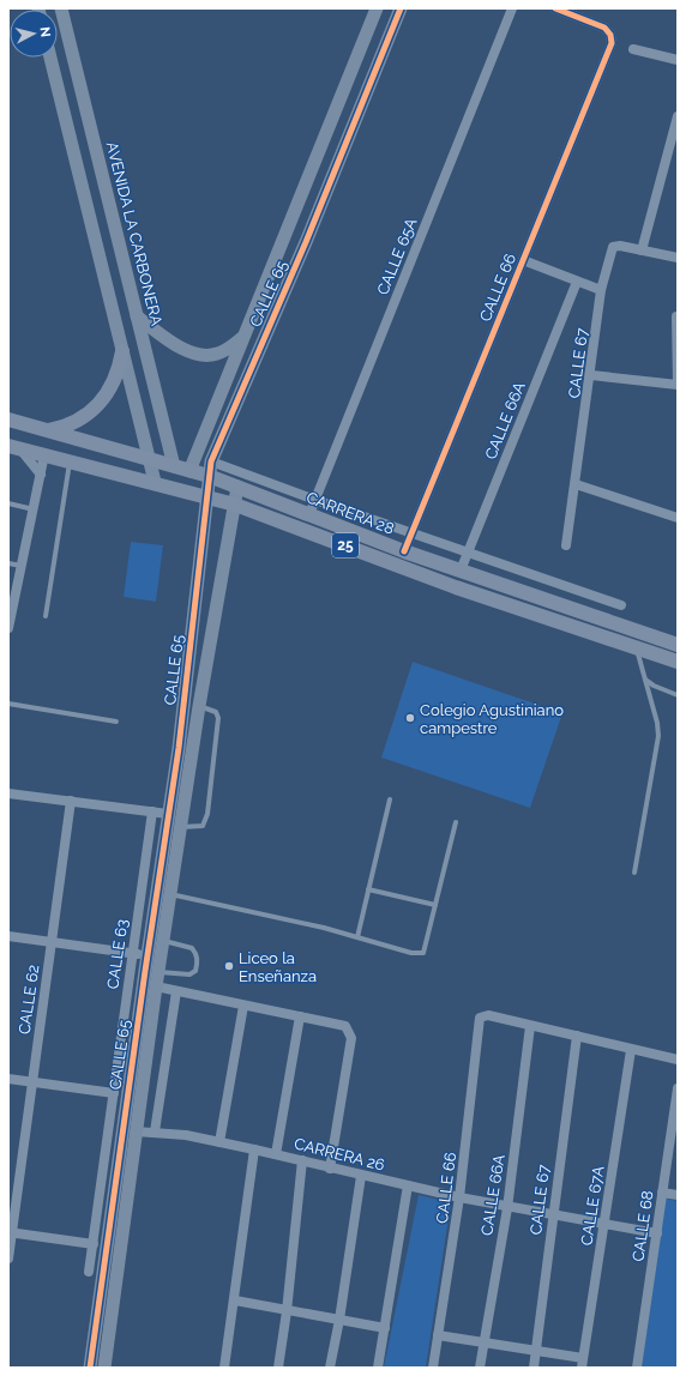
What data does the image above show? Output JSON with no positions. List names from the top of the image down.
{
  "streets": {
    "main road": ["CARRERA 28", "25"],
    "street": [
      "AVENIDA LA CARBONERA",
      "CALLE 65A",
      "CALLE 66",
      "CALLE 65",
      "CALLE 67",
      "CALLE 66A",
      "CALLE 63",
      "CALLE 62",
      "CARRERA 26",
      "CALLE 67A",
      "CALLE 68"
    ]
  },
  "crossings": [
    ["AVENIDA LA CARBONERA", "CARRERA 28"],
    ["CALLE 65A", "CARRERA 28"],
    ["CALLE 66", "CALLE 66A"],
    ["CALLE 66", "CARRERA 28"],
    ["CALLE 66", "CARRERA 26"],
    ["CALLE 65", "CARRERA 28"],
    ["CALLE 65", "CARRERA 26"],
    ["CALLE 67", "CARRERA 26"],
    ["CALLE 66A", "CARRERA 28"],
    ["CALLE 66A", "CARRERA 26"],
    ["CARRERA 26", "CALLE 67A"],
    ["CARRERA 26", "CALLE 68"]
  ],
  "places": ["Colegio Agustiniano campestre", "Liceo la Enseñanza"],
  "north": "right"
}
